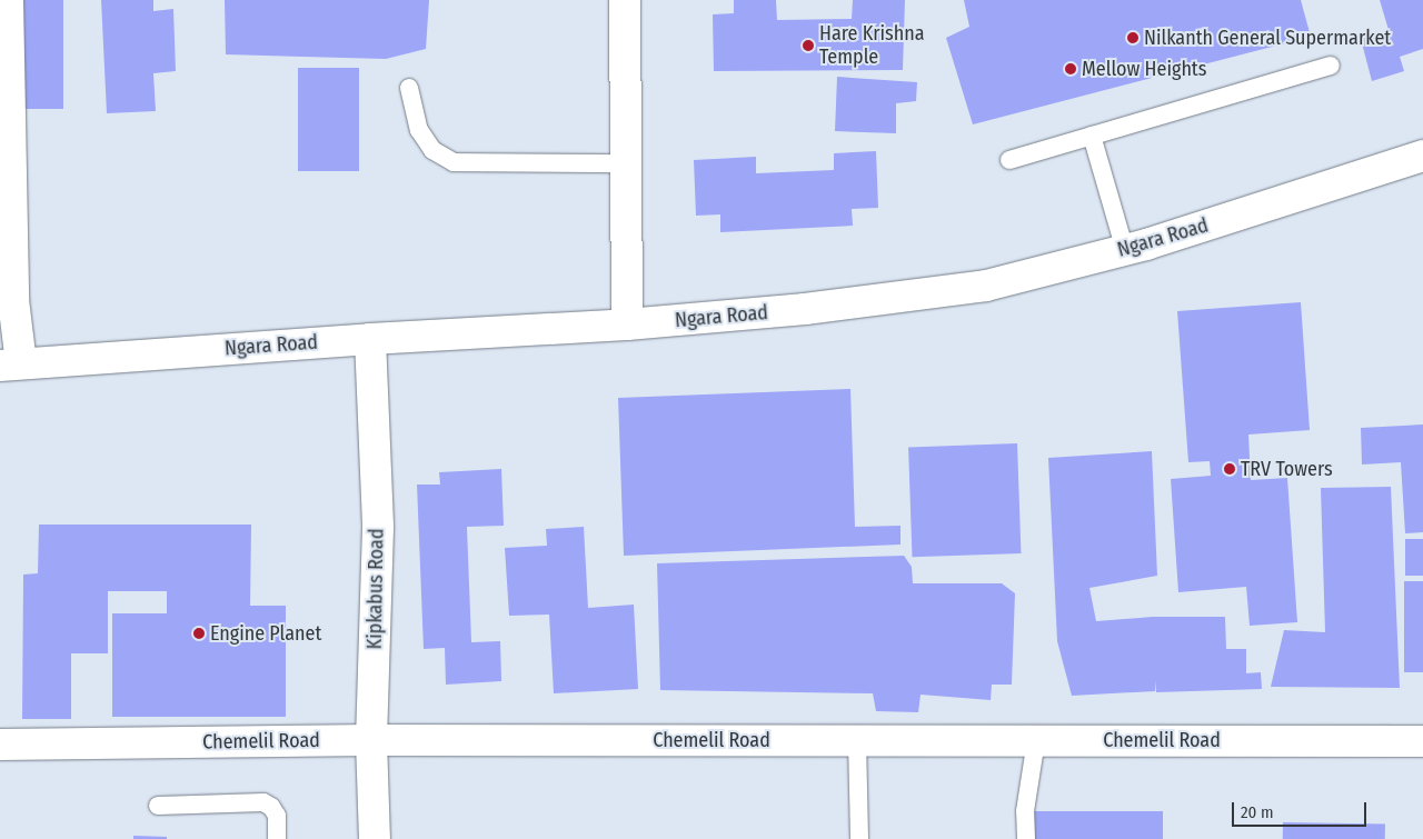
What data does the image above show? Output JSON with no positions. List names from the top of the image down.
{
  "streets": {
    "street": ["Ngara Road", "Kipkabus Road", "Chemelil Road"]
  },
  "crossings": [
    ["Ngara Road", "Kipkabus Road"],
    ["Kipkabus Road", "Chemelil Road"]
  ],
  "places": [
    "Nilkanth General Supermarket",
    "Hare Krishna Temple",
    "Mellow Heights",
    "TRV Towers",
    "Engine Planet"
  ],
  "scale_bar": "20 m"
}
